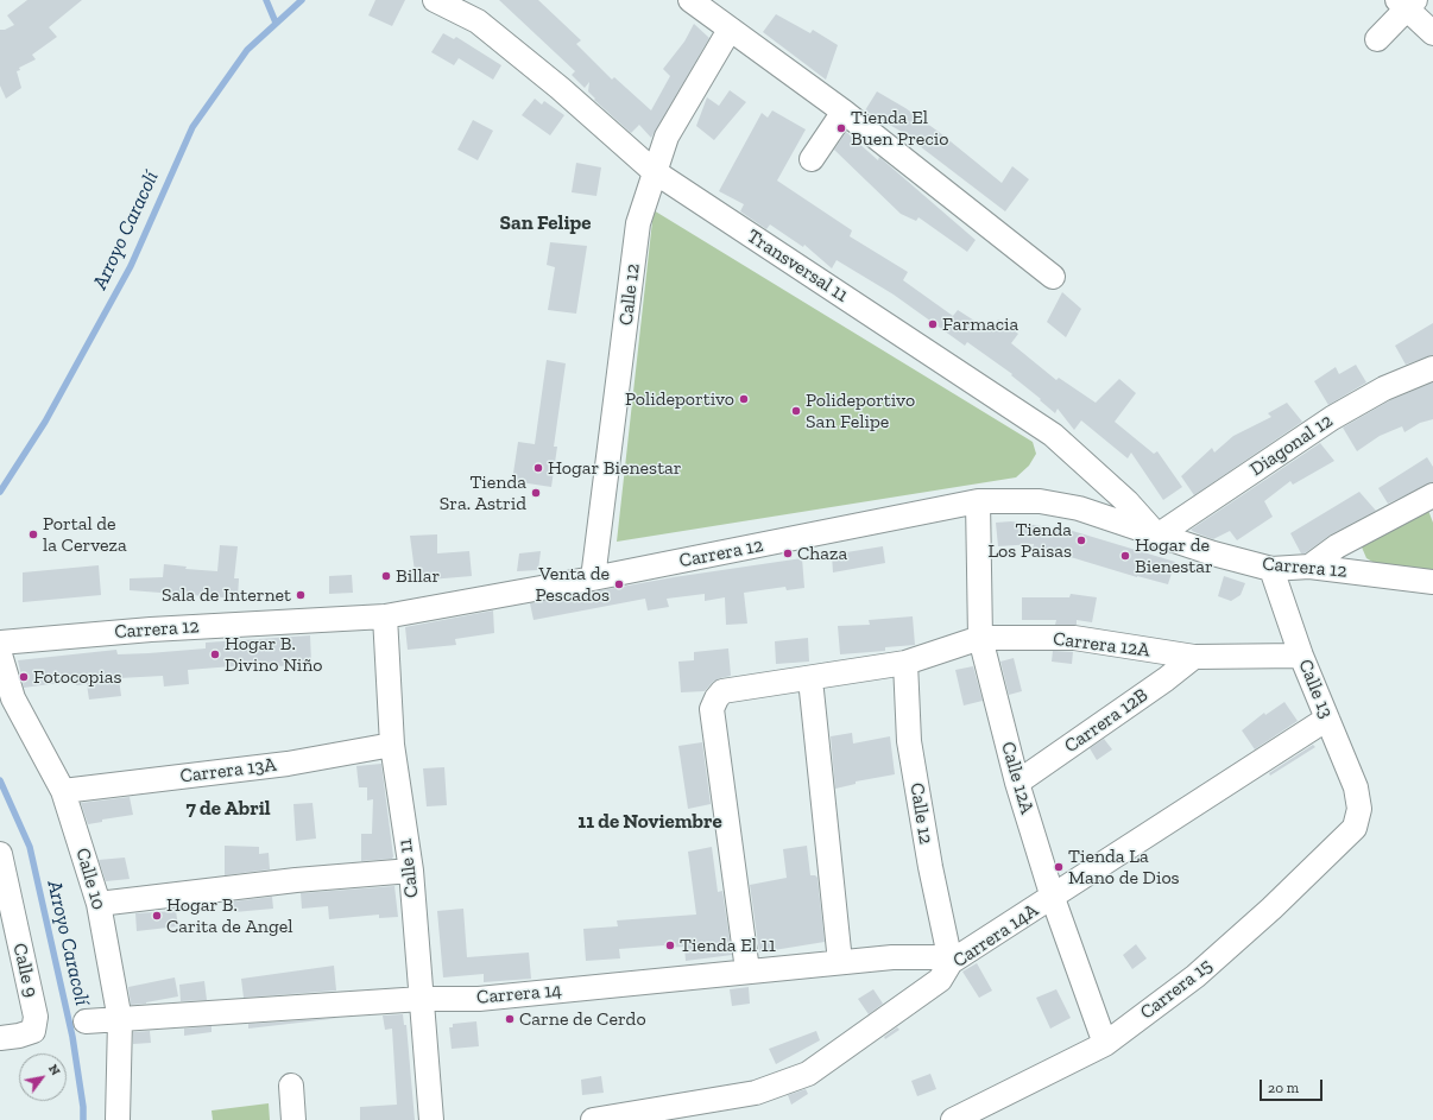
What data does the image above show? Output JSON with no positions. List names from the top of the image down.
{
  "streets": {
    "street": [
      "Transversal 11",
      "Calle 12",
      "Diagonal 12",
      "Carrera 12",
      "Carrera 12A",
      "Calle 13",
      "Carrera 12B",
      "Carrera 13A",
      "Calle 12A",
      "Calle 11",
      "Calle 10",
      "Carrera 14A",
      "Calle 9",
      "Carrera 15",
      "Carrera 14"
    ]
  },
  "crossings": [
    ["Transversal 11", "Calle 12"],
    ["Transversal 11", "Diagonal 12"],
    ["Transversal 11", "Carrera 12"],
    ["Calle 12", "Carrera 12"],
    ["Calle 12", "Carrera 12A"],
    ["Calle 12", "Carrera 14A"],
    ["Calle 12", "Carrera 14"],
    ["Diagonal 12", "Carrera 12"],
    ["Carrera 12", "Calle 13"],
    ["Carrera 12", "Calle 12A"],
    ["Carrera 12", "Calle 11"],
    ["Carrera 12A", "Calle 13"],
    ["Carrera 12A", "Carrera 12B"],
    ["Carrera 12A", "Calle 12A"],
    ["Carrera 12A", "Carrera 14"],
    ["Calle 13", "Carrera 14A"],
    ["Calle 13", "Carrera 15"],
    ["Carrera 12B", "Calle 12A"],
    ["Carrera 13A", "Calle 11"],
    ["Carrera 13A", "Calle 10"],
    ["Calle 12A", "Carrera 14A"],
    ["Calle 12A", "Carrera 15"],
    ["Calle 11", "Carrera 14"],
    ["Calle 10", "Carrera 14"],
    ["Carrera 14A", "Carrera 14"]
  ],
  "districts": ["San Felipe", "7 de Abril", "11 de Noviembre"],
  "water": ["Arroyo Caracolí"],
  "places": [
    "Tienda El Buen Precio",
    "Farmacia",
    "Polideportivo",
    "Polideportivo San Felipe",
    "Hogar Bienestar",
    "Tienda Sra. Astrid",
    "Portal de la Cerveza",
    "Tienda Los Paisas",
    "Chaza",
    "Hogar de Bienestar",
    "Billar",
    "Venta de Pescados",
    "Sala de Internet",
    "Hogar B. Divino Niño",
    "Fotocopias",
    "Tienda La Mano de Dios",
    "Hogar B. Carita de Angel",
    "Tienda El 11",
    "Carne de Cerdo"
  ],
  "scale_bar": "20 m",
  "north": "top right"
}
